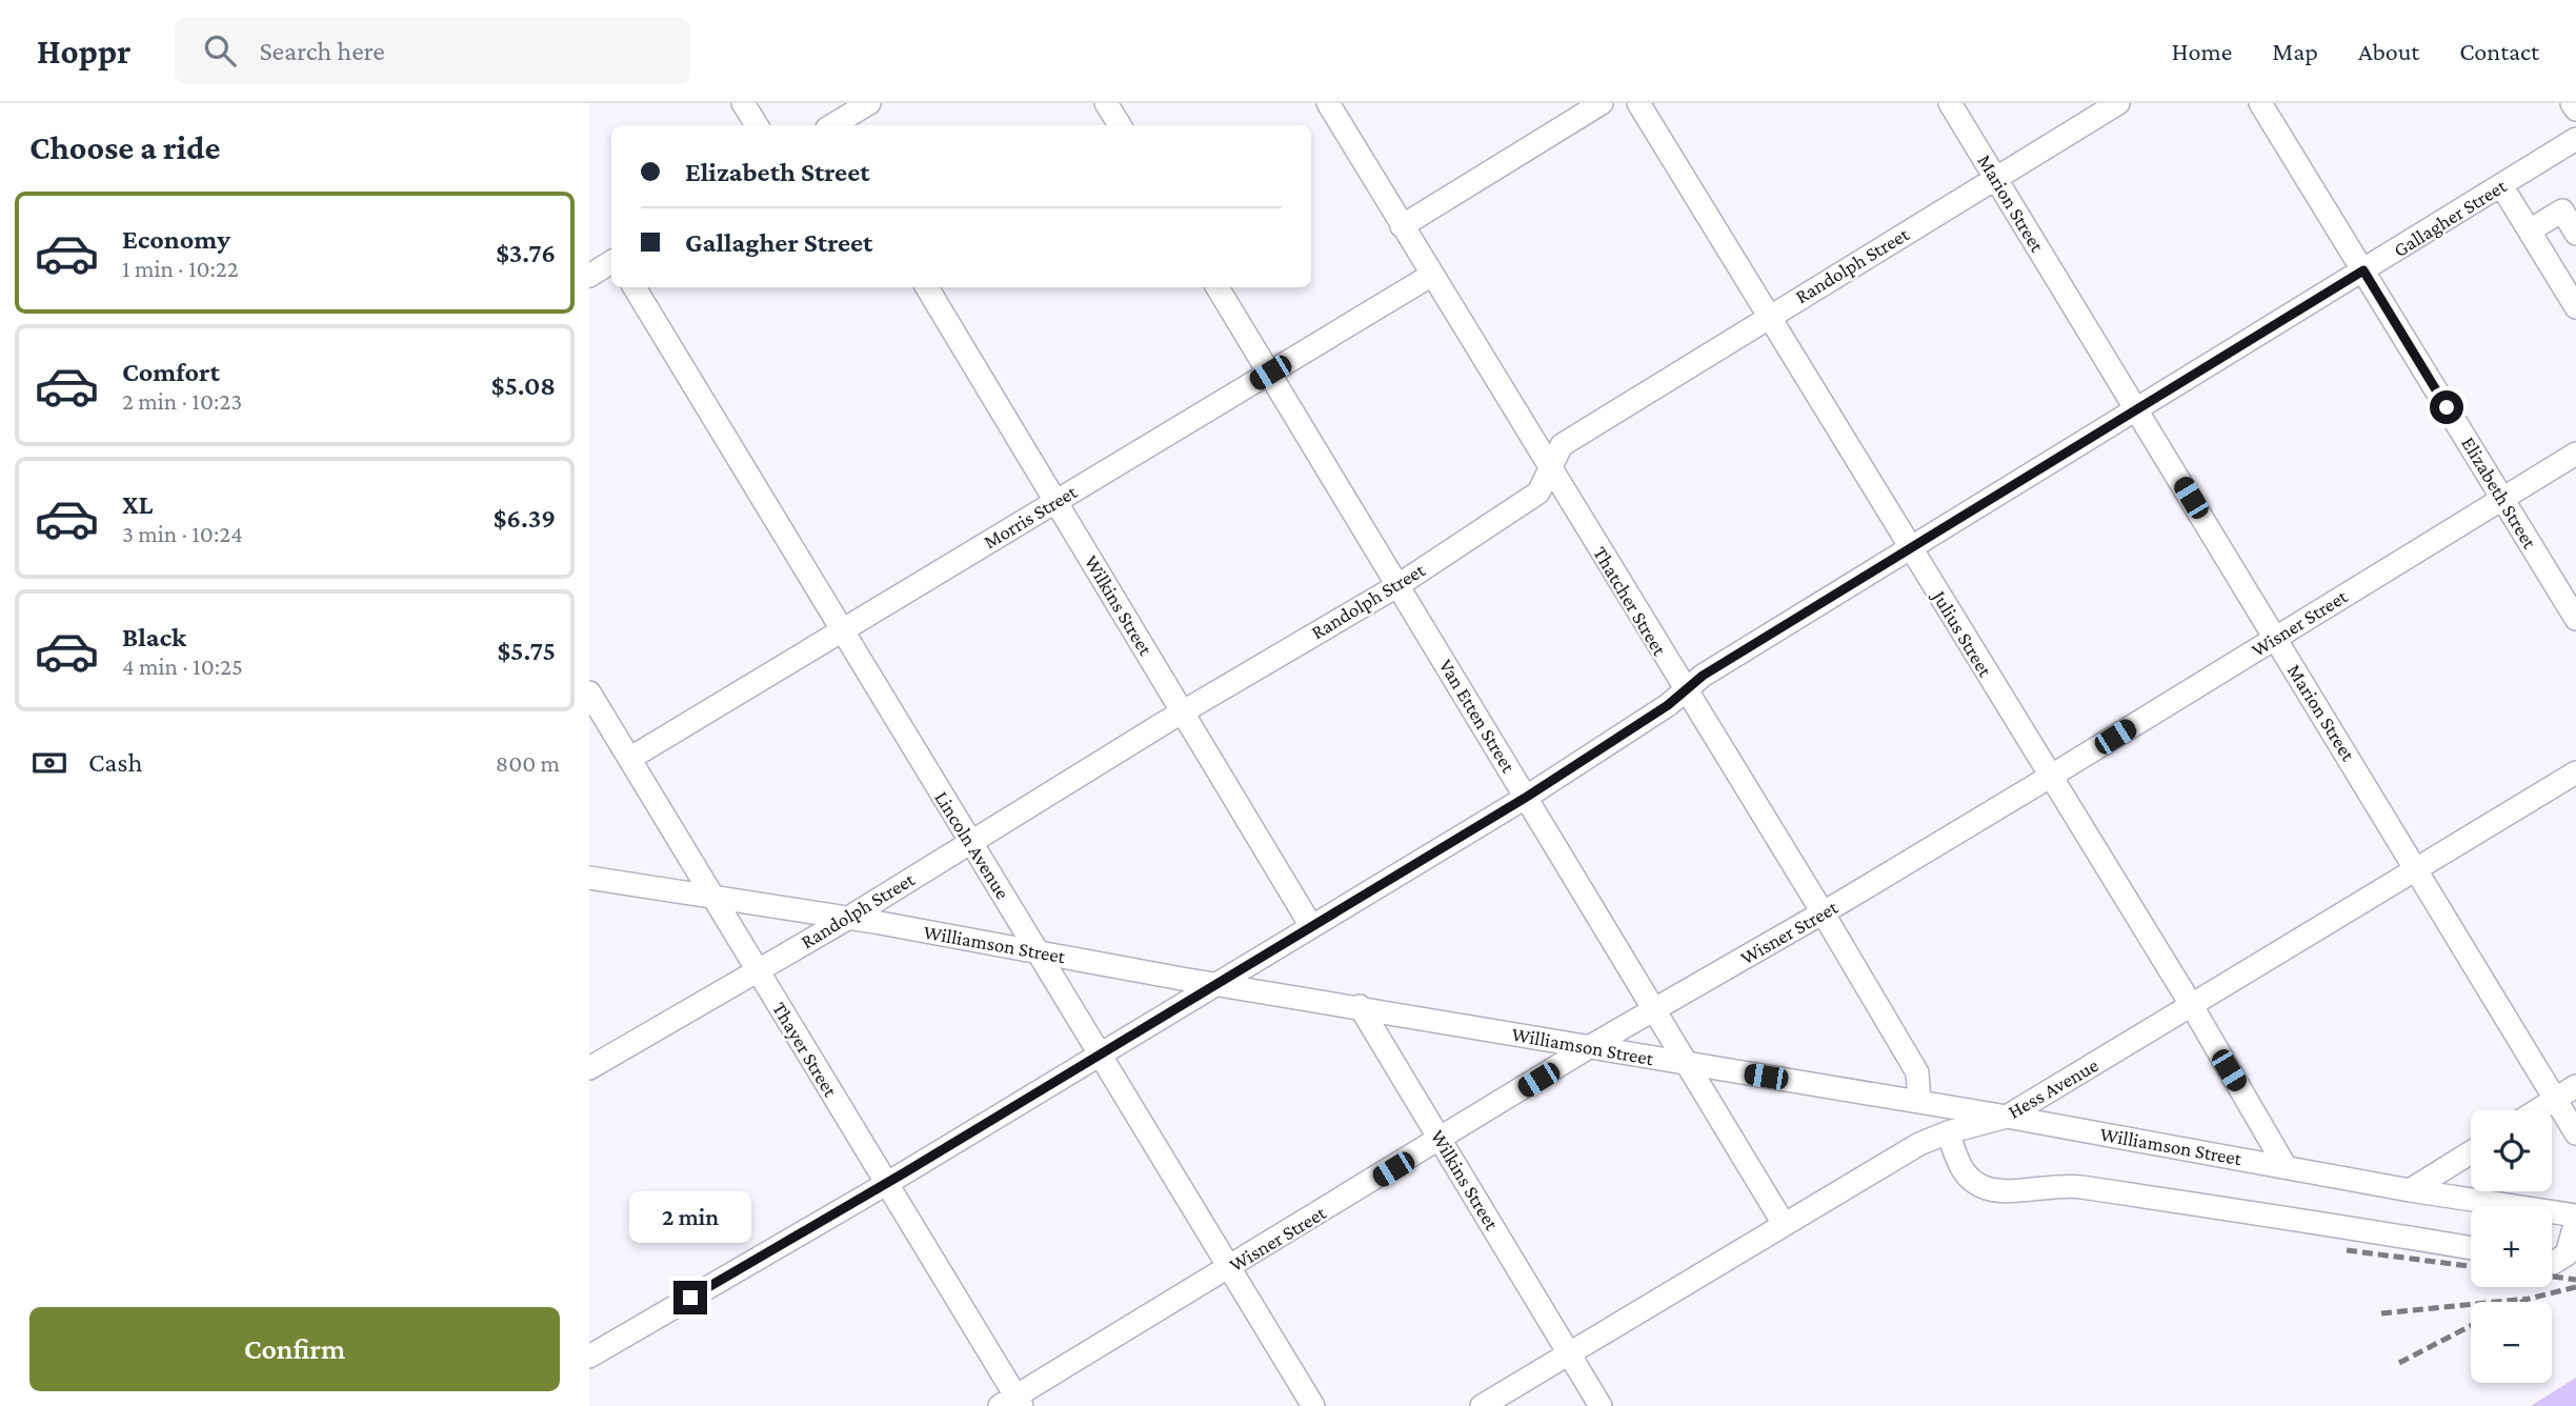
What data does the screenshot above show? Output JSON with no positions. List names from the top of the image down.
{
  "streets": {
    "street": [
      "Marion Street",
      "Gallagher Street",
      "Randolph Street",
      "Elizabeth Street",
      "Morris Street",
      "Thatcher Street",
      "Wilkins Street",
      "Wisner Street",
      "Julius Street",
      "Van Etten Street",
      "Lincoln Avenue",
      "Williamson Street",
      "Thayer Street",
      "Hess Avenue"
    ]
  },
  "crossings": [
    ["Marion Street", "Gallagher Street"],
    ["Marion Street", "Randolph Street"],
    ["Marion Street", "Wisner Street"],
    ["Marion Street", "Hess Avenue"],
    ["Gallagher Street", "Elizabeth Street"],
    ["Gallagher Street", "Thatcher Street"],
    ["Gallagher Street", "Wilkins Street"],
    ["Gallagher Street", "Julius Street"],
    ["Gallagher Street", "Van Etten Street"],
    ["Gallagher Street", "Lincoln Avenue"],
    ["Gallagher Street", "Williamson Street"],
    ["Gallagher Street", "Thayer Street"],
    ["Randolph Street", "Thatcher Street"],
    ["Randolph Street", "Wilkins Street"],
    ["Randolph Street", "Julius Street"],
    ["Randolph Street", "Van Etten Street"],
    ["Randolph Street", "Lincoln Avenue"],
    ["Randolph Street", "Williamson Street"],
    ["Randolph Street", "Thayer Street"],
    ["Elizabeth Street", "Wisner Street"],
    ["Morris Street", "Thatcher Street"],
    ["Morris Street", "Wilkins Street"],
    ["Morris Street", "Van Etten Street"],
    ["Morris Street", "Lincoln Avenue"],
    ["Morris Street", "Thayer Street"],
    ["Thatcher Street", "Wisner Street"],
    ["Thatcher Street", "Williamson Street"],
    ["Wilkins Street", "Wisner Street"],
    ["Wilkins Street", "Williamson Street"],
    ["Wilkins Street", "Hess Avenue"],
    ["Wisner Street", "Julius Street"],
    ["Wisner Street", "Van Etten Street"],
    ["Wisner Street", "Lincoln Avenue"],
    ["Wisner Street", "Williamson Street"],
    ["Wisner Street", "Thayer Street"],
    ["Julius Street", "Williamson Street"],
    ["Julius Street", "Hess Avenue"],
    ["Van Etten Street", "Williamson Street"],
    ["Van Etten Street", "Hess Avenue"],
    ["Lincoln Avenue", "Williamson Street"],
    ["Williamson Street", "Thayer Street"],
    ["Williamson Street", "Hess Avenue"]
  ],
  "page": {
    "header": "Hoppr",
    "search": "Search here",
    "nav": [
      "Home",
      "Map",
      "About",
      "Contact"
    ],
    "heading": "Choose a ride",
    "banner": ["Elizabeth Street", "Gallagher Street"],
    "list": [
      {
        "name": "Economy",
        "note": "1 min · 10:22",
        "value": "$3.76"
      },
      {
        "name": "Comfort",
        "note": "2 min · 10:23",
        "value": "$5.08"
      },
      {
        "name": "XL",
        "note": "3 min · 10:24",
        "value": "$6.39"
      },
      {
        "name": "Black",
        "note": "4 min · 10:25",
        "value": "$5.75"
      }
    ],
    "pay": ["Cash", "800 m"],
    "map_buttons": ["+", "−"],
    "bubble": "2 min",
    "buttons": "Confirm"
  }
}
